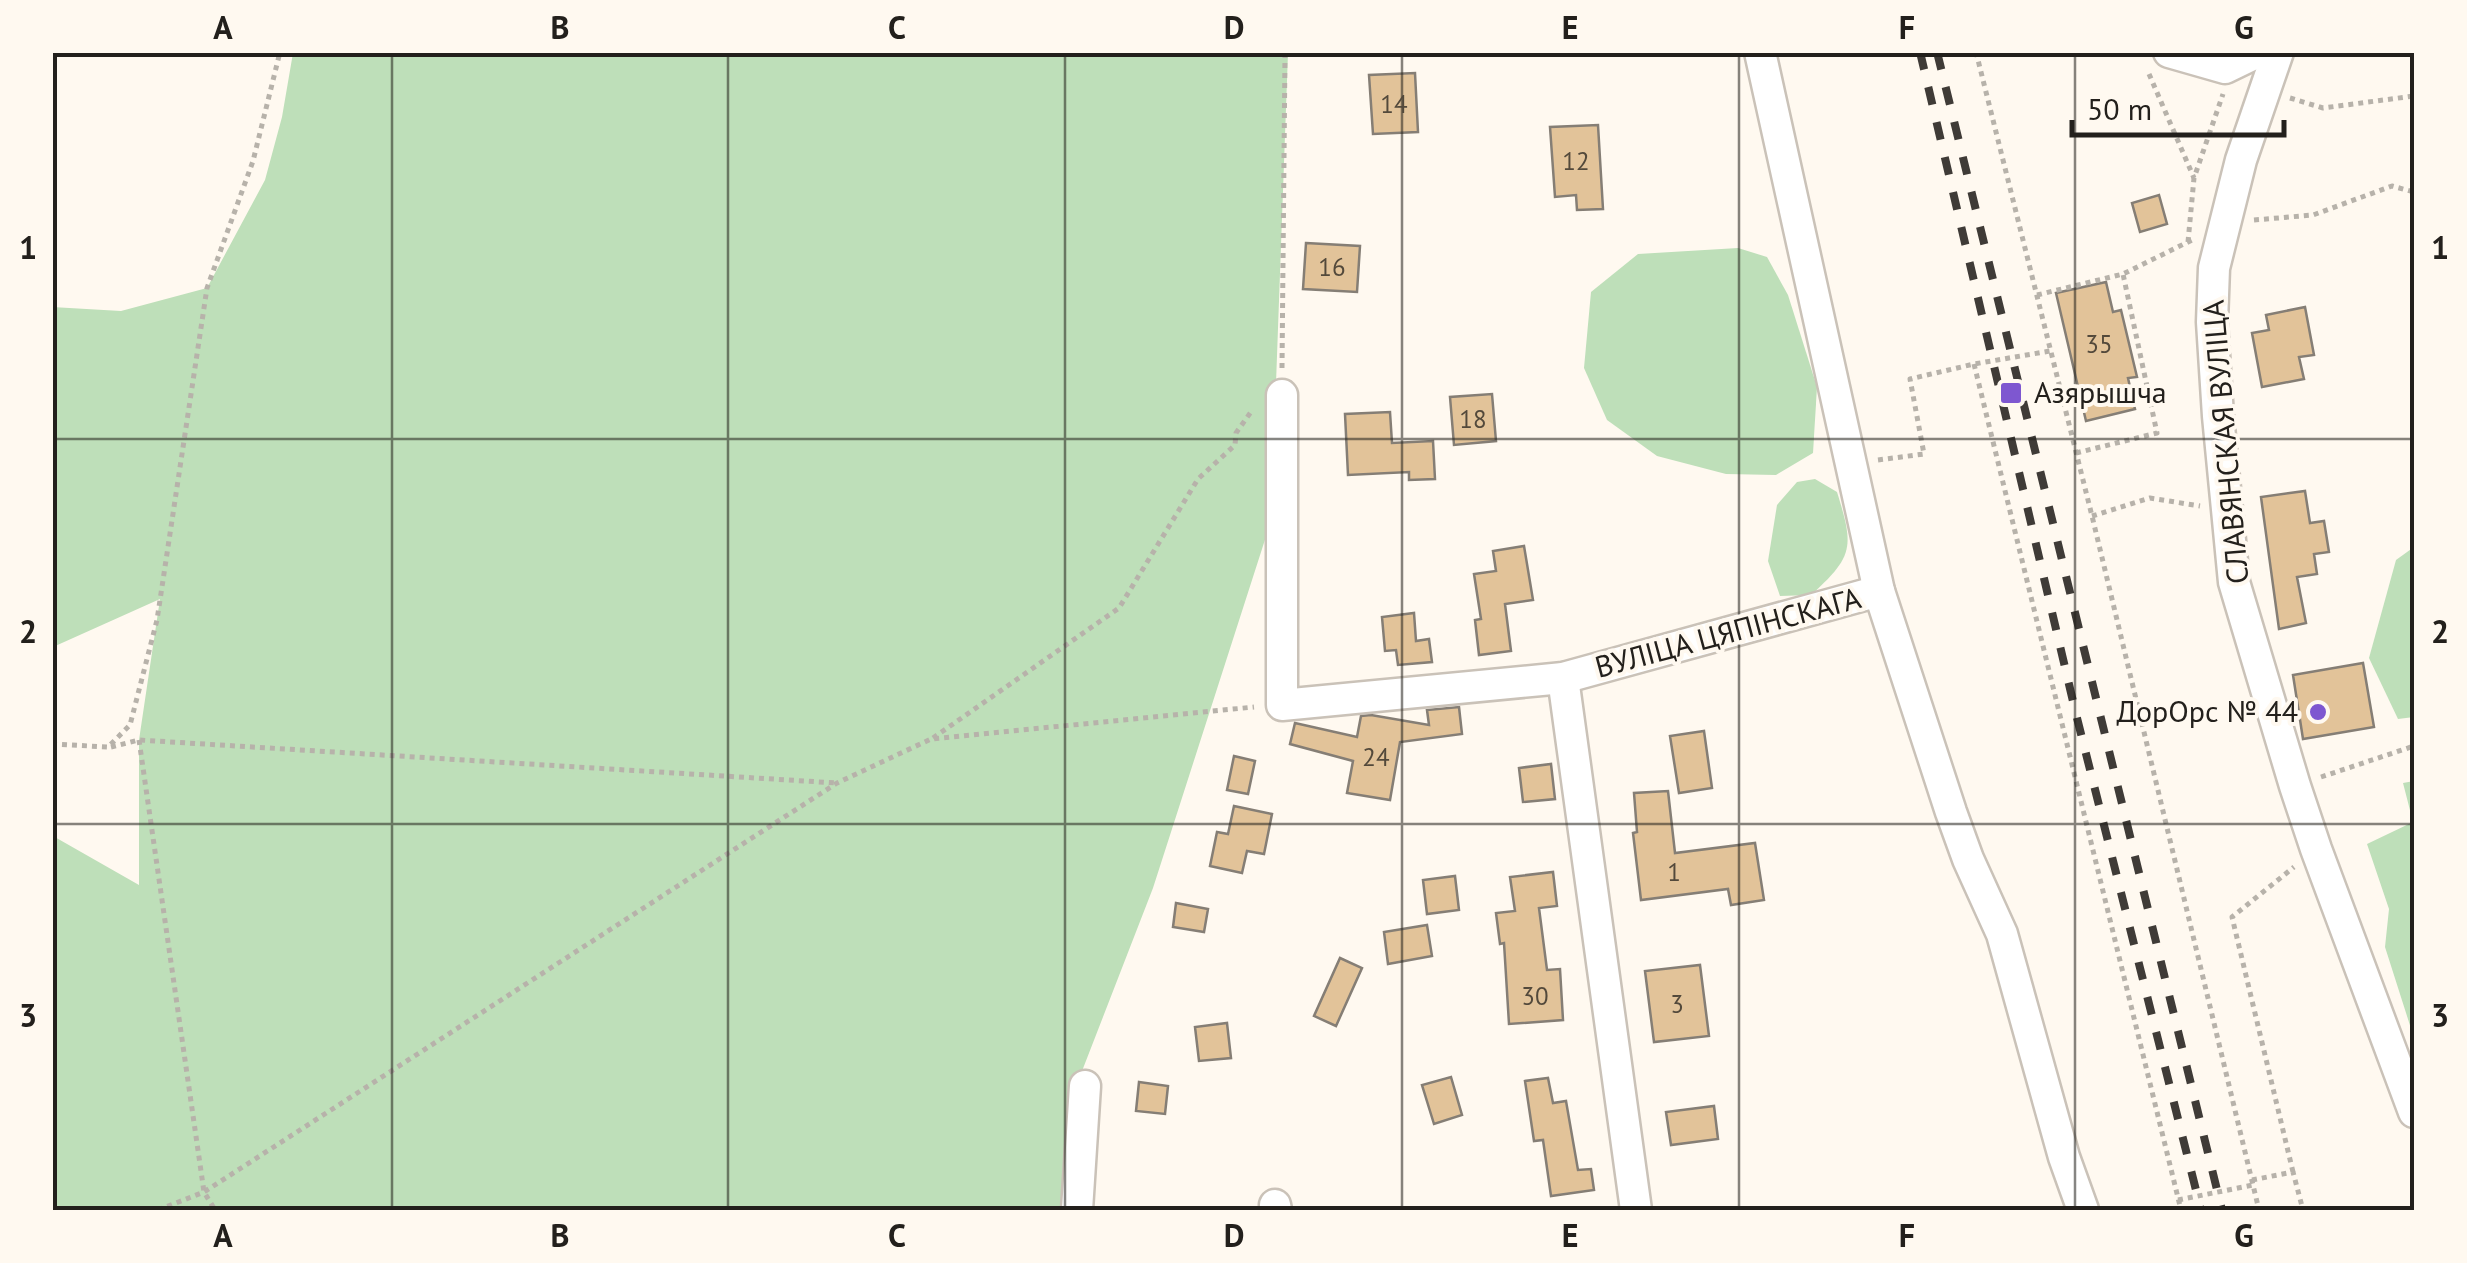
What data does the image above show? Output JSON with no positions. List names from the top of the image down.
{
  "streets": {
    "street": ["СЛАВЯНСКАЯ ВУЛІЦА", "ВУЛІЦА ЦЯПІНСКАГА"]
  },
  "places": {
    "transit": ["Азярышча"],
    "other": ["ДорОрс № 44"]
  },
  "house_numbers": [
    "14",
    "12",
    "16",
    "35",
    "18",
    "24",
    "1",
    "30",
    "3"
  ],
  "scale_bar": "50 m",
  "grid": {
    "columns": [
      "A",
      "B",
      "C",
      "D",
      "E",
      "F",
      "G"
    ],
    "rows": ["1", "2", "3"]
  }
}
